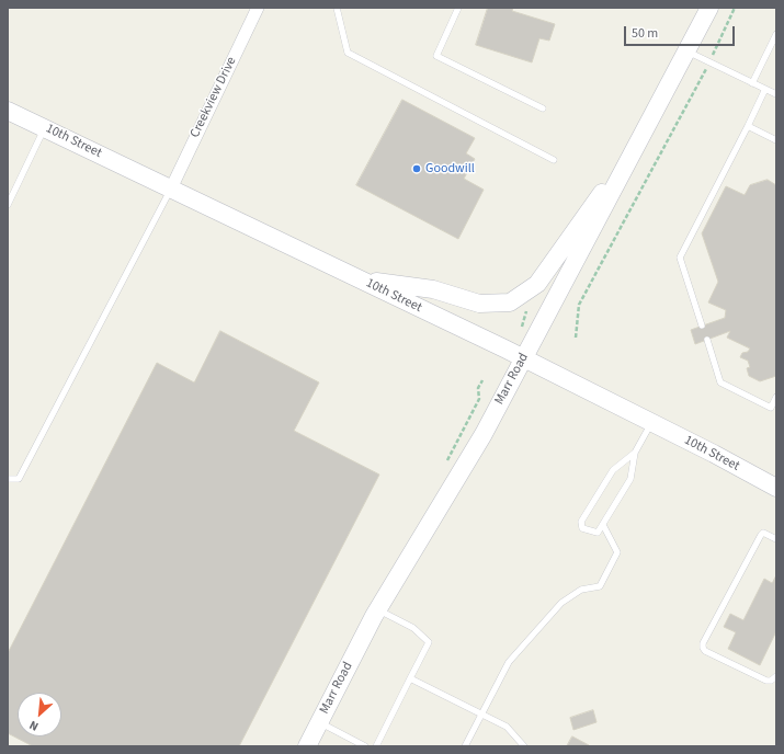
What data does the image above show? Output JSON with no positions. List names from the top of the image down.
{
  "streets": {
    "main road": ["10th Street", "Marr Road"],
    "street": ["Creekview Drive"]
  },
  "crossings": [
    ["Creekview Drive", "10th Street"],
    ["10th Street", "Marr Road"]
  ],
  "places": ["Goodwill"],
  "scale_bar": "50 m",
  "north": "bottom left"
}
